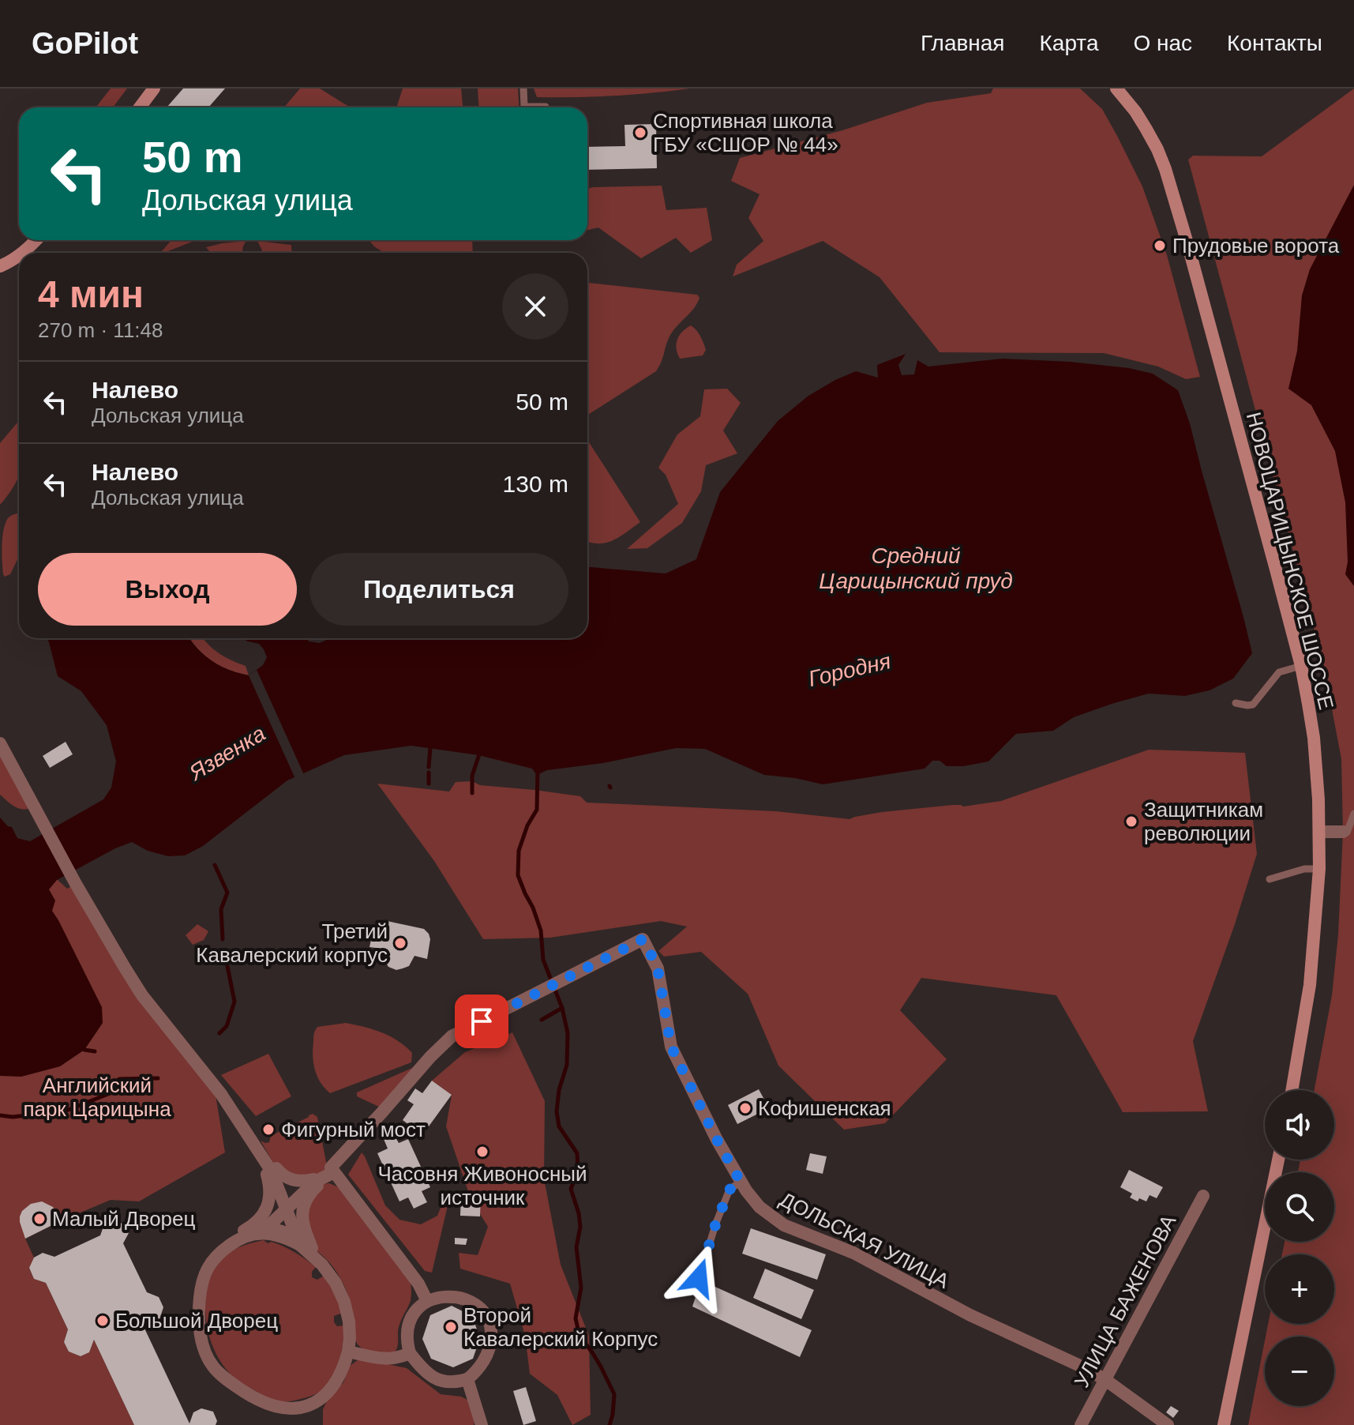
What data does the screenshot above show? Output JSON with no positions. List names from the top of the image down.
{
  "streets": {
    "main road": ["НОВОЦАРИЦЫНСКОЕ ШОССЕ"],
    "street": ["ДОЛЬСКАЯ УЛИЦА", "УЛИЦА БАЖЕНОВА"]
  },
  "crossings": [
    ["ДОЛЬСКАЯ УЛИЦА", "УЛИЦА БАЖЕНОВА"]
  ],
  "water": ["Средний Царицынский пруд", "Городня", "Язвенка"],
  "parks": ["Английский парк Царицына"],
  "places": [
    "Спортивная школа ГБУ «СШОР № 44»",
    "Прудовые ворота",
    "Защитникам революции",
    "Третий Кавалерский корпус",
    "Кофишенская",
    "Фигурный мост",
    "Часовня Живоносный источник",
    "Малый Дворец",
    "Большой Дворец",
    "Второй Кавалерский Корпус"
  ],
  "page": {
    "header": "GoPilot",
    "nav": [
      "Главная",
      "Карта",
      "О нас",
      "Контакты"
    ],
    "turn": ["50 m", "Дольская улица"],
    "heading": ["4 мин", "270 m · 11:48"],
    "list": [
      {
        "name": "Налево",
        "note": "Дольская улица",
        "value": "50 m"
      },
      {
        "name": "Налево",
        "note": "Дольская улица",
        "value": "130 m"
      }
    ],
    "buttons": ["Выход", "Поделиться"],
    "map_buttons": ["+", "−"]
  }
}
